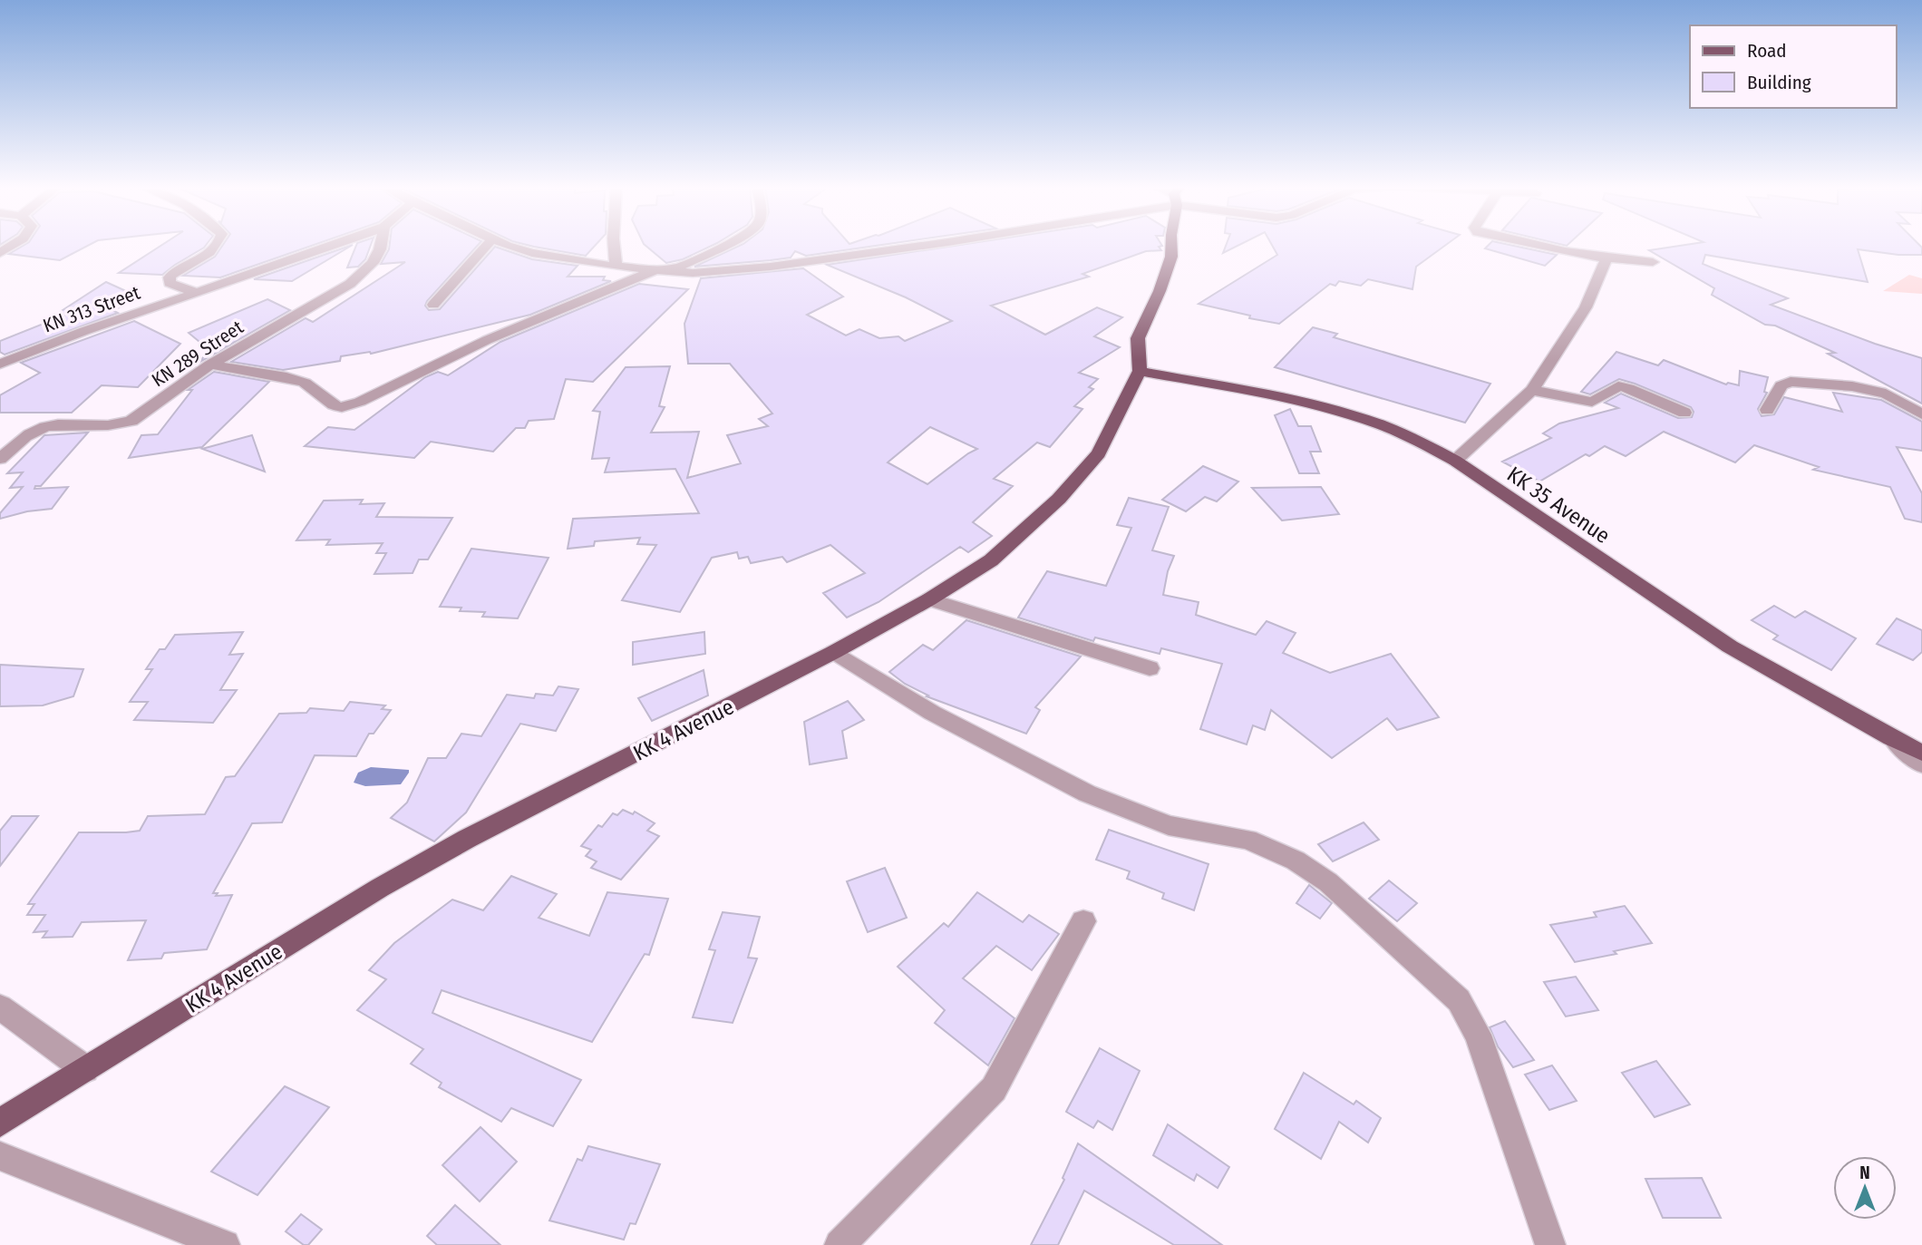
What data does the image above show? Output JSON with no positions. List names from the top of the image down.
{
  "streets": {
    "main road": ["KK 35 Avenue", "KK 4 Avenue"],
    "street": ["KN 313 Street", "KN 289 Street"]
  },
  "crossings": [
    ["KK 35 Avenue", "KK 4 Avenue"]
  ],
  "legend": ["Road", "Building"],
  "north": "top"
}
